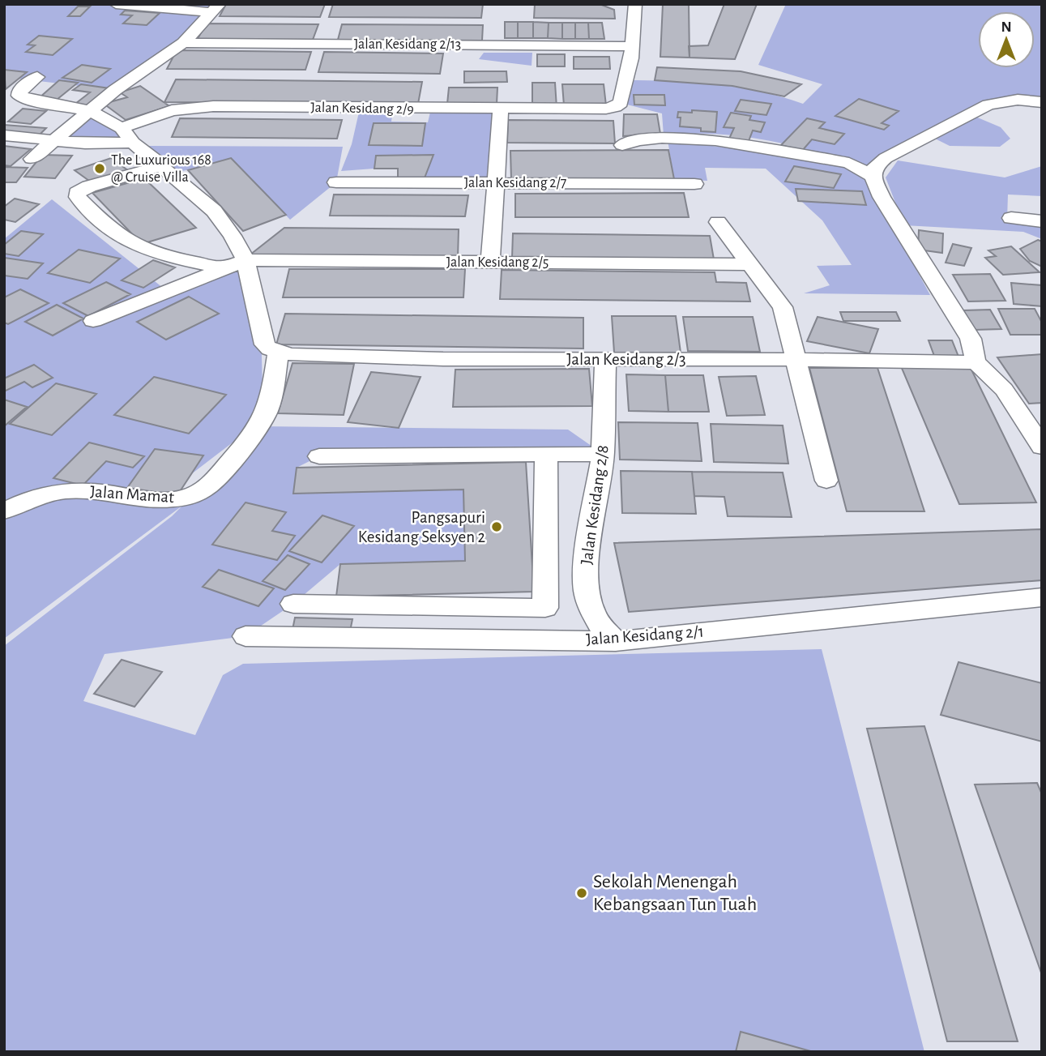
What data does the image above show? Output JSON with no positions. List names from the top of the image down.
{
  "streets": {
    "street": [
      "Jalan Kesidang 2/13",
      "Jalan Kesidang 2/9",
      "Jalan Kesidang 2/7",
      "Jalan Kesidang 2/5",
      "Jalan Kesidang 2/3",
      "Jalan Mamat",
      "Jalan Kesidang 2/8",
      "Jalan Kesidang 2/1"
    ]
  },
  "crossings": [
    ["Jalan Kesidang 2/13", "Jalan Kesidang 2/9"],
    ["Jalan Kesidang 2/3", "Jalan Mamat"],
    ["Jalan Kesidang 2/3", "Jalan Kesidang 2/8"],
    ["Jalan Kesidang 2/8", "Jalan Kesidang 2/1"]
  ],
  "places": ["The Luxurious 168 @ Cruise Villa", "Pangsapuri Kesidang Seksyen 2", "Sekolah Menengah Kebangsaan Tun Tuah"],
  "north": "top"
}
